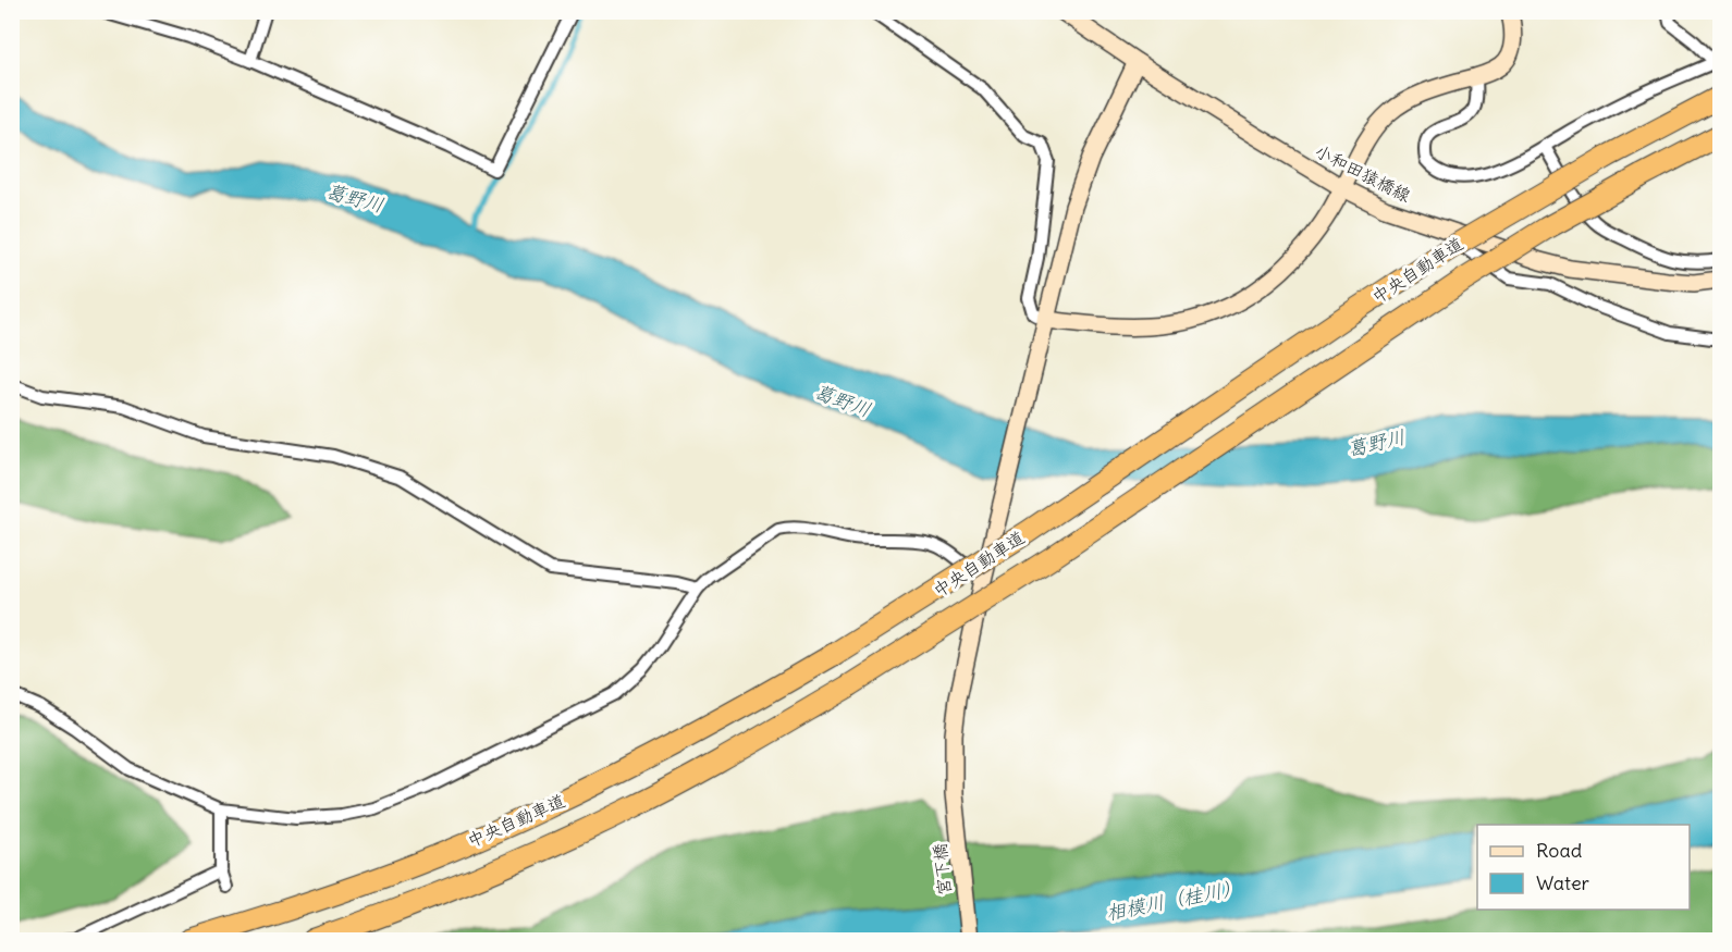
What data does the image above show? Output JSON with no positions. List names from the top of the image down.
{
  "streets": {
    "highway": ["中央自動車道"],
    "street": ["小和田猿橋線", "宮下橋"]
  },
  "crossings": [
    ["小和田猿橋線", "宮下橋"]
  ],
  "water": ["葛野川", "相模川（桂川）"],
  "legend": ["Road", "Water"]
}
